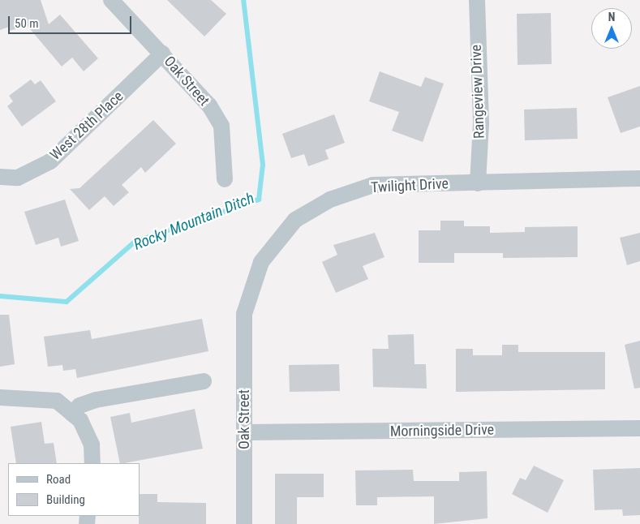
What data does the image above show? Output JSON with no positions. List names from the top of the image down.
{
  "streets": {
    "street": [
      "Oak Street",
      "Rangeview Drive",
      "West 28th Place",
      "Twilight Drive",
      "Morningside Drive"
    ]
  },
  "crossings": [
    ["Oak Street", "West 28th Place"],
    ["Oak Street", "Twilight Drive"],
    ["Oak Street", "Morningside Drive"],
    ["Rangeview Drive", "Twilight Drive"]
  ],
  "water": ["Rocky Mountain Ditch"],
  "legend": ["Road", "Building"],
  "scale_bar": "50 m",
  "north": "top"
}
